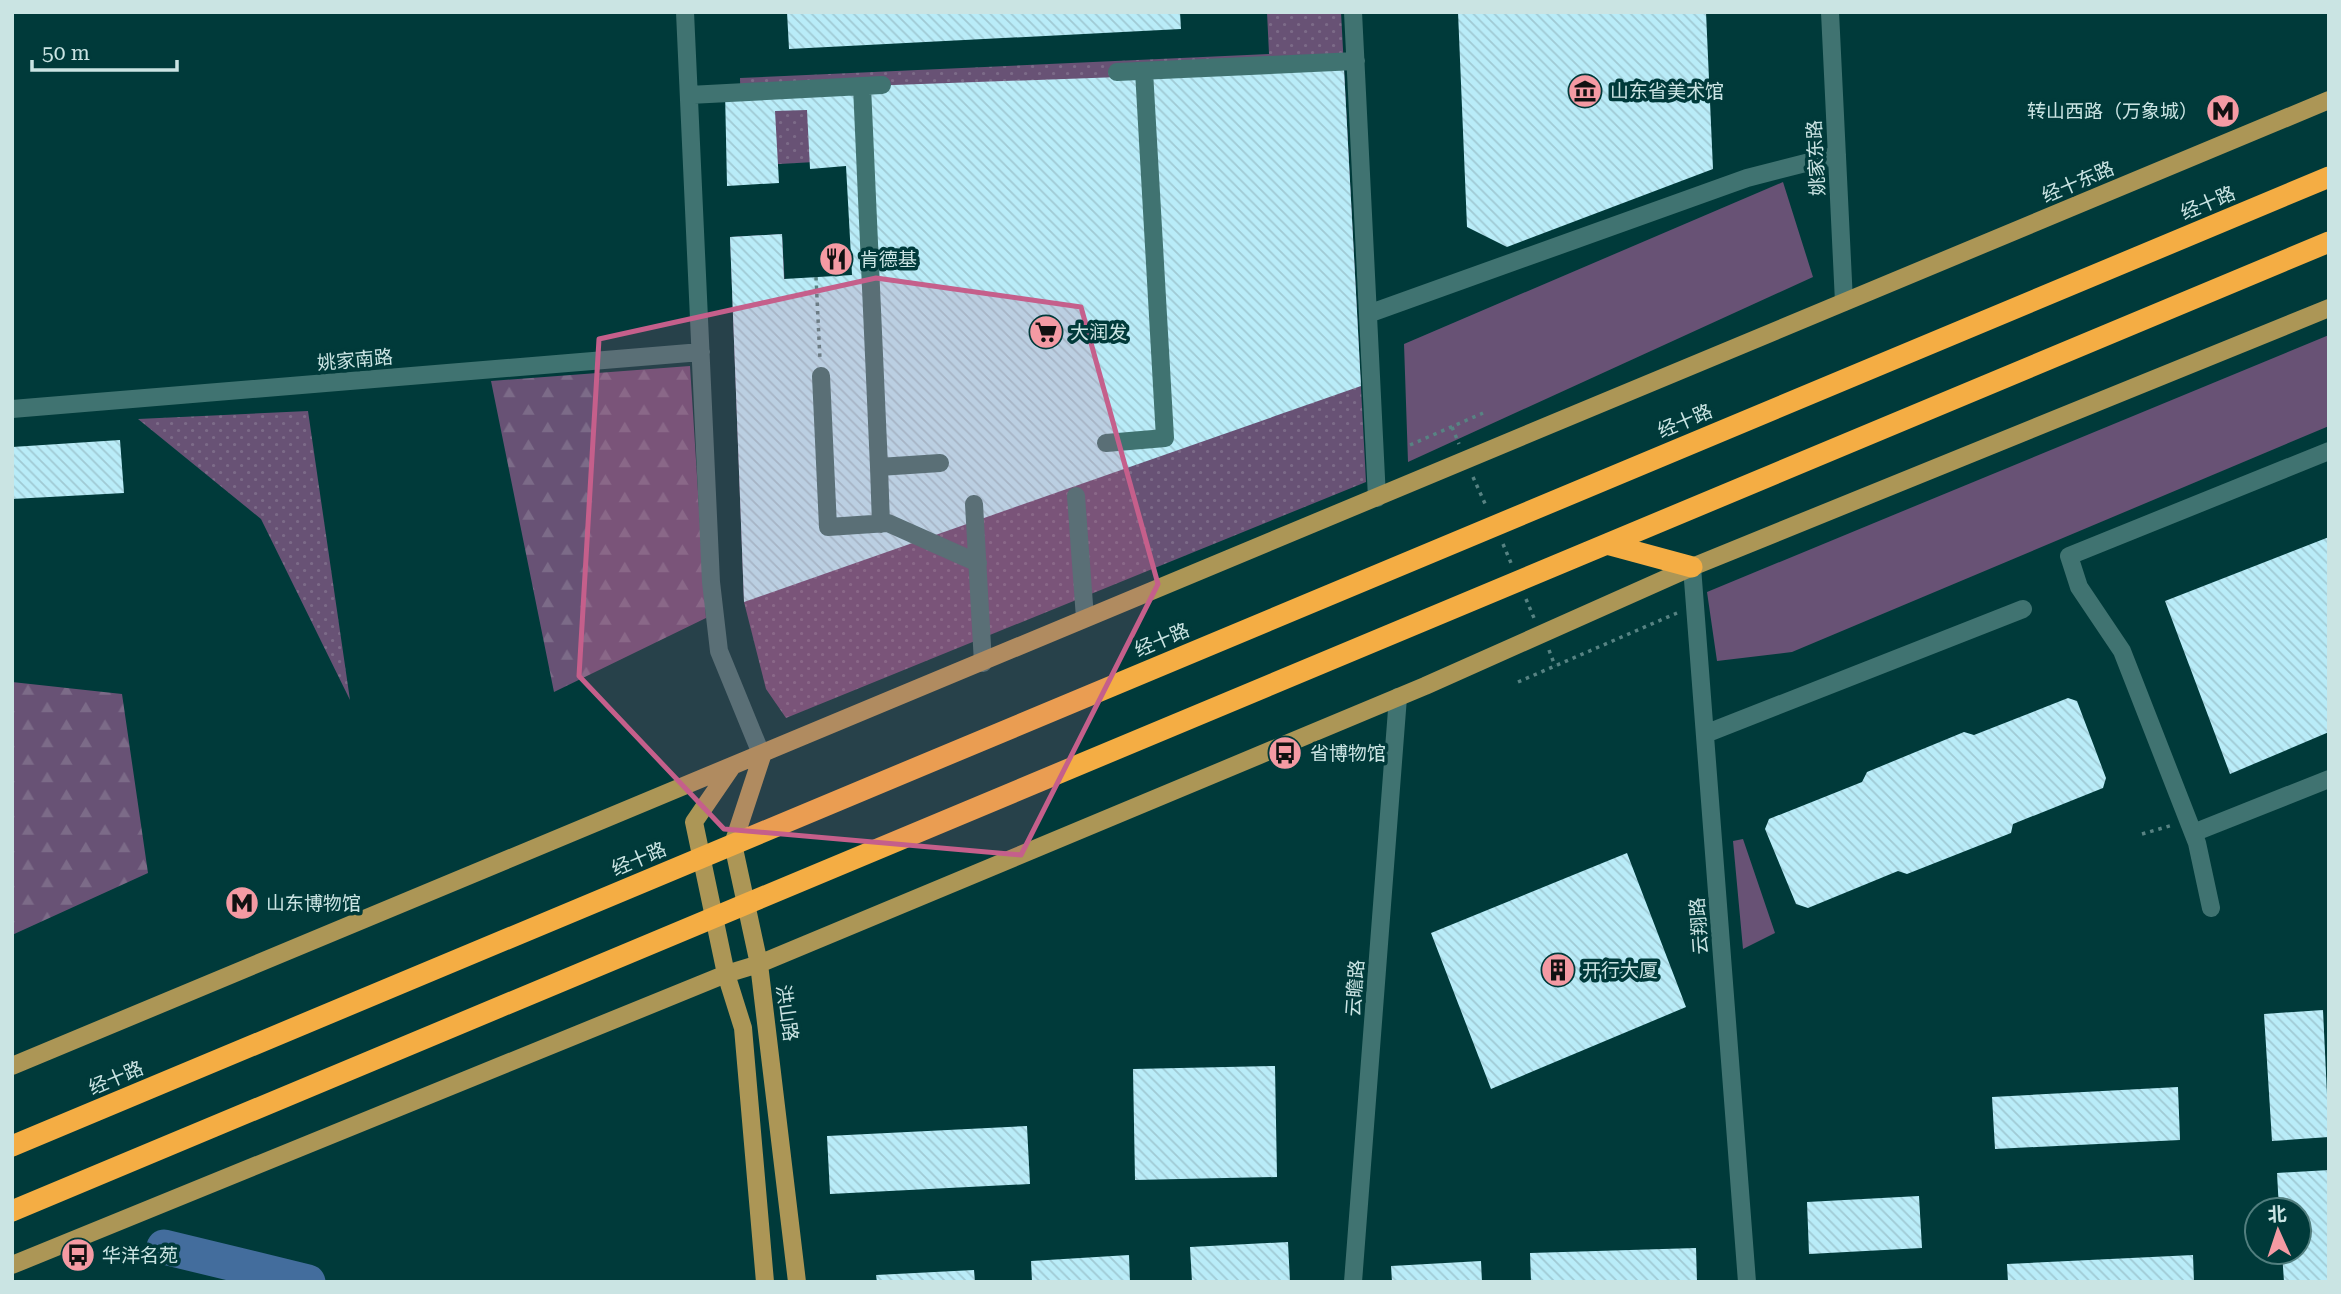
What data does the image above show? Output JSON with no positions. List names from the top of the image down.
{
  "streets": {
    "highway": ["经十路"],
    "main road": ["经十东路", "洪山路"],
    "street": [
      "姚家东路",
      "姚家南路",
      "云翔路",
      "云瞻路"
    ]
  },
  "crossings": [
    ["姚家东路", "经十东路"],
    ["经十路", "洪山路"]
  ],
  "places": {
    "museum": ["山东省美术馆"],
    "metro station": ["转山西路（万象城）", "山东博物馆"],
    "restaurant": ["肯德基"],
    "supermarket": ["大润发"],
    "bus stop": ["省博物馆", "华洋名苑"],
    "building": ["开行大厦"]
  },
  "scale_bar": "50 m",
  "north": "top"
}
